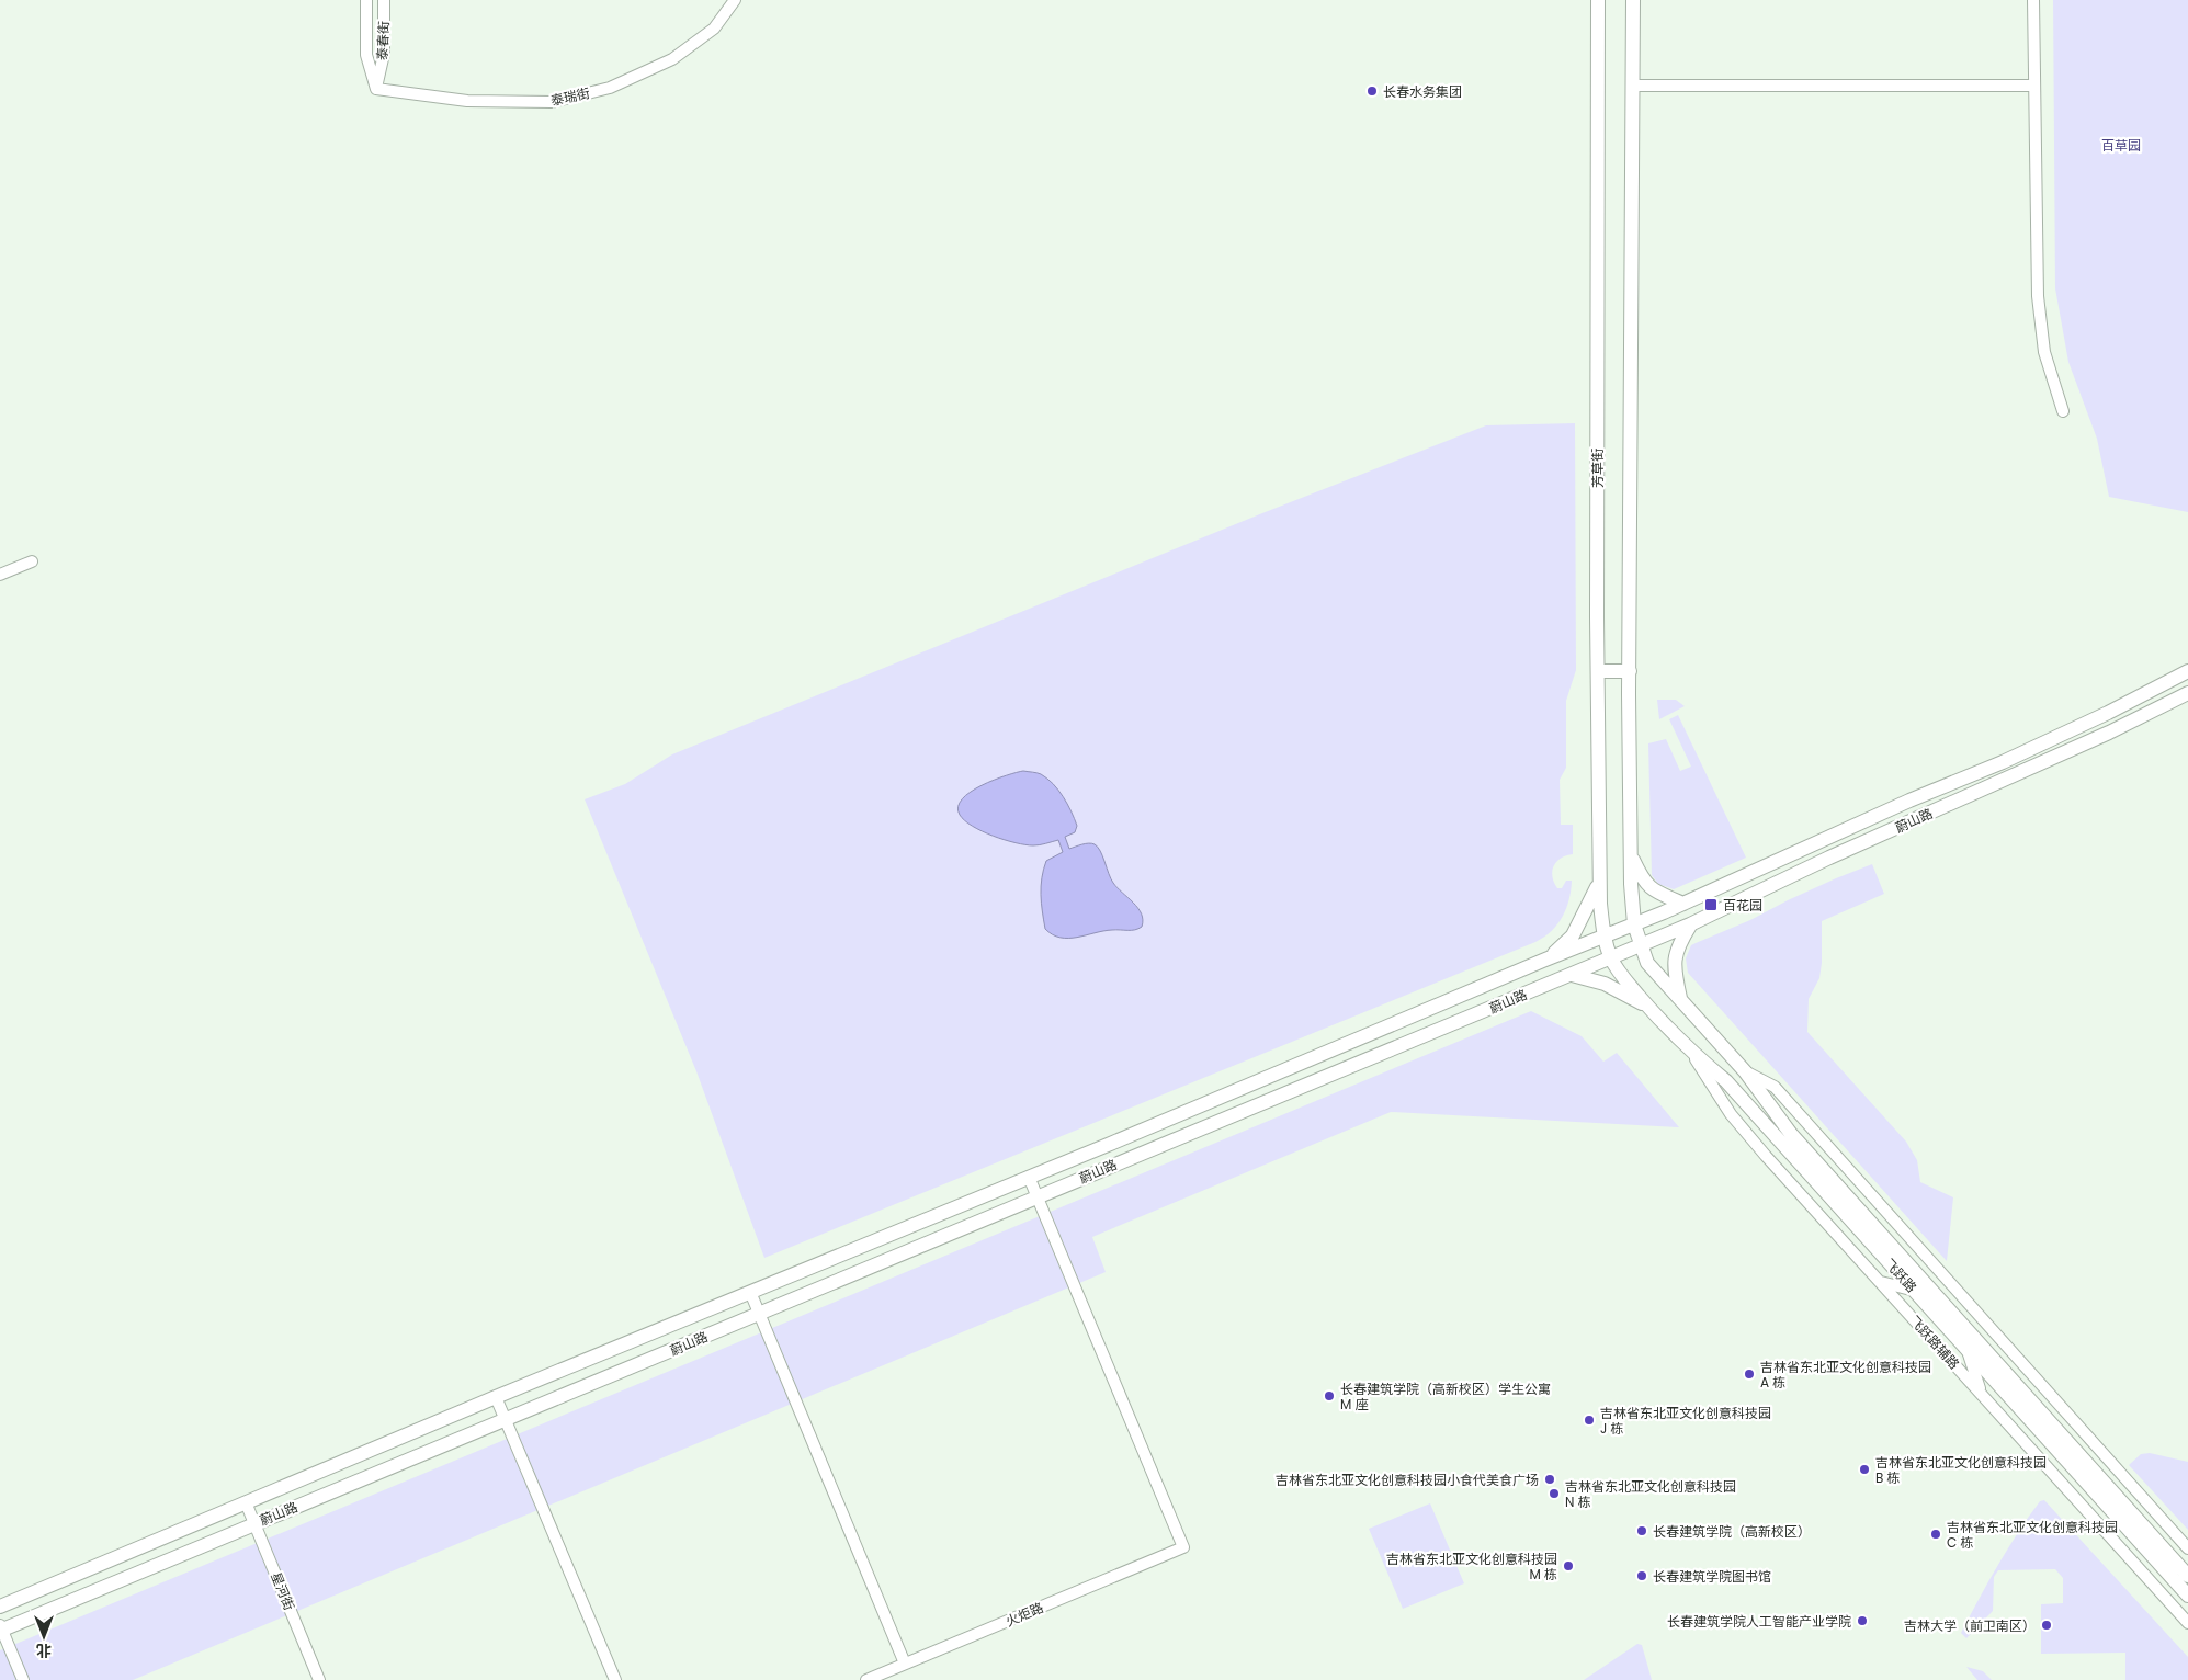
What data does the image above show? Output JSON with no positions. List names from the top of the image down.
{
  "streets": {
    "main road": ["芳草街", "蔚山路", "飞跃路"],
    "street": [
      "泰春街",
      "泰瑞街",
      "飞跃路辅路",
      "星河街",
      "火炬路"
    ]
  },
  "crossings": [
    ["泰春街", "泰瑞街"],
    ["芳草街", "蔚山路"],
    ["芳草街", "飞跃路"],
    ["蔚山路", "飞跃路"],
    ["蔚山路", "星河街"],
    ["蔚山路", "火炬路"],
    ["飞跃路", "飞跃路辅路"]
  ],
  "parks": ["百草园"],
  "places": {
    "other": [
      "长春水务集团",
      "吉林省东北亚文化创意科技园 A 栋",
      "长春建筑学院（高新校区）学生公寓 M 座",
      "吉林省东北亚文化创意科技园 J 栋",
      "吉林省东北亚文化创意科技园 B 栋",
      "吉林省东北亚文化创意科技园小食代美食广场",
      "吉林省东北亚文化创意科技园 N 栋",
      "长春建筑学院（高新校区）",
      "吉林省东北亚文化创意科技园 C 栋",
      "吉林省东北亚文化创意科技园 M 栋",
      "长春建筑学院图书馆",
      "长春建筑学院人工智能产业学院",
      "吉林大学（前卫南区）"
    ],
    "transit": ["百花园"]
  },
  "north": "bottom"
}
